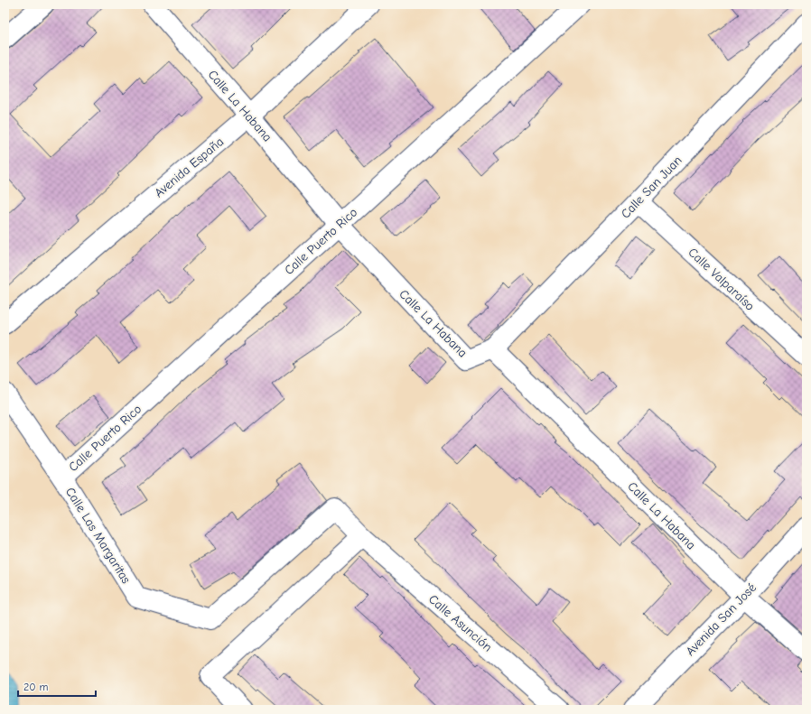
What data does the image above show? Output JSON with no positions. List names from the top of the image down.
{
  "streets": {
    "street": [
      "Calle La Habana",
      "Avenida España",
      "Calle San Juan",
      "Calle Puerto Rico",
      "Calle Valparaíso",
      "Calle Las Margaritas",
      "Avenida San José",
      "Calle Asunción"
    ]
  },
  "crossings": [
    ["Calle La Habana", "Avenida España"],
    ["Calle La Habana", "Calle San Juan"],
    ["Calle La Habana", "Calle Puerto Rico"],
    ["Calle La Habana", "Avenida San José"],
    ["Calle San Juan", "Calle Valparaíso"],
    ["Calle Puerto Rico", "Calle Las Margaritas"],
    ["Calle Las Margaritas", "Calle Asunción"]
  ],
  "scale_bar": "20 m"
}
